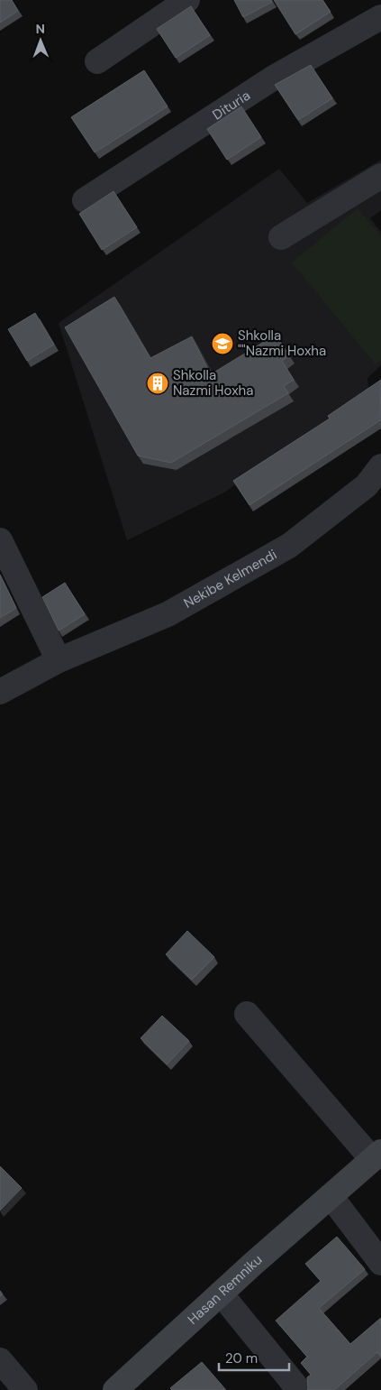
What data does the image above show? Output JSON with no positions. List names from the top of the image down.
{
  "streets": {
    "street": ["Dituria", "Nekibe Kelmendi", "Hasan Remniku"]
  },
  "places": {
    "school or university": ["Shkolla \"\"Nazmi Hoxha"],
    "building": ["Shkolla Nazmi Hoxha"]
  },
  "scale_bar": "20 m",
  "north": "top"
}
